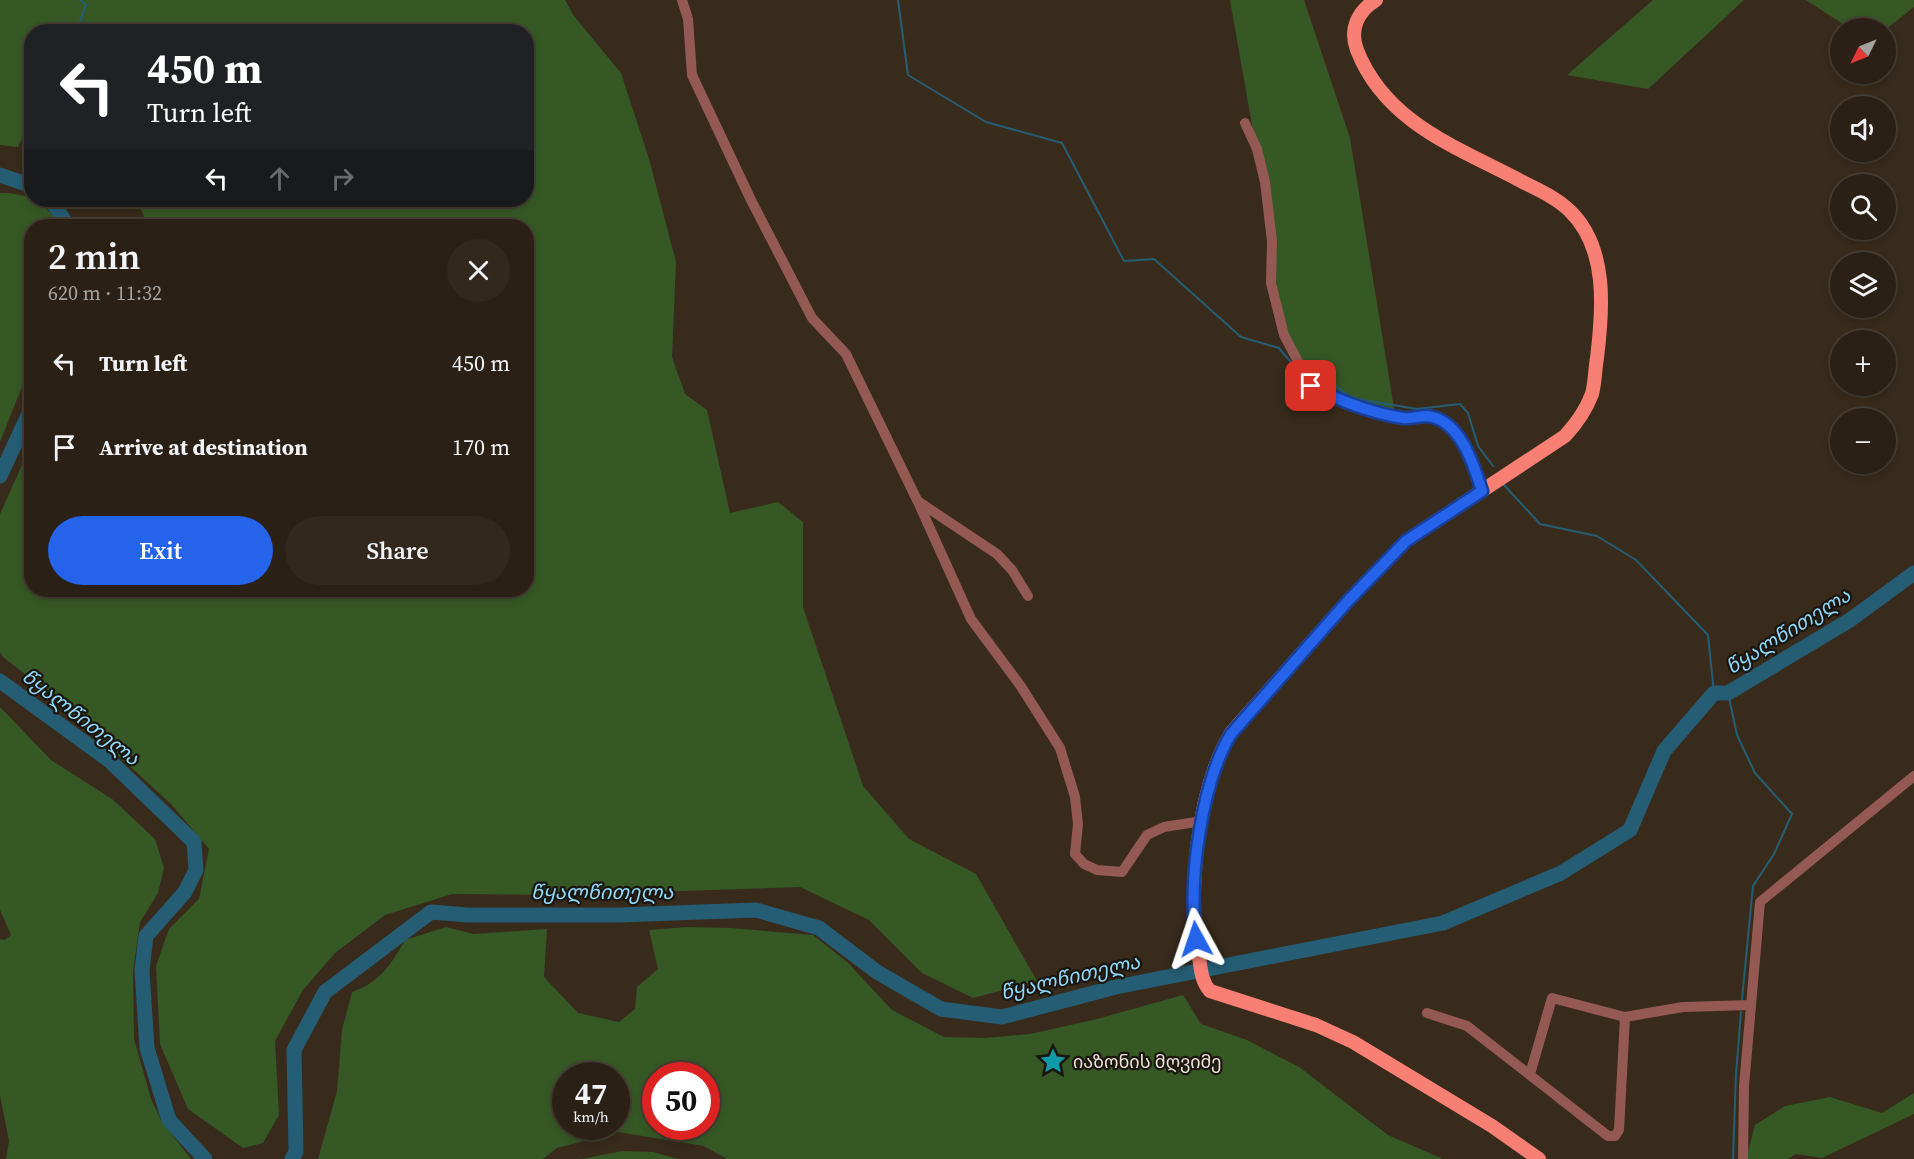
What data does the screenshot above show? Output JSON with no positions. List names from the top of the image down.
{
  "water": ["წყალწითელა"],
  "places": {
    "place": ["იაზონის მღვიმე"]
  },
  "north": "bottom left",
  "page": {
    "map_buttons": ["+", "−"],
    "turn": ["450 m", "Turn left"],
    "heading": ["2 min", "620 m · 11:32"],
    "list": [
      {
        "name": "Turn left",
        "value": "450 m"
      },
      {
        "name": "Arrive at destination",
        "value": "170 m"
      }
    ],
    "buttons": ["Exit", "Share"],
    "speed": "47 km/h",
    "limit": "50"
  }
}
